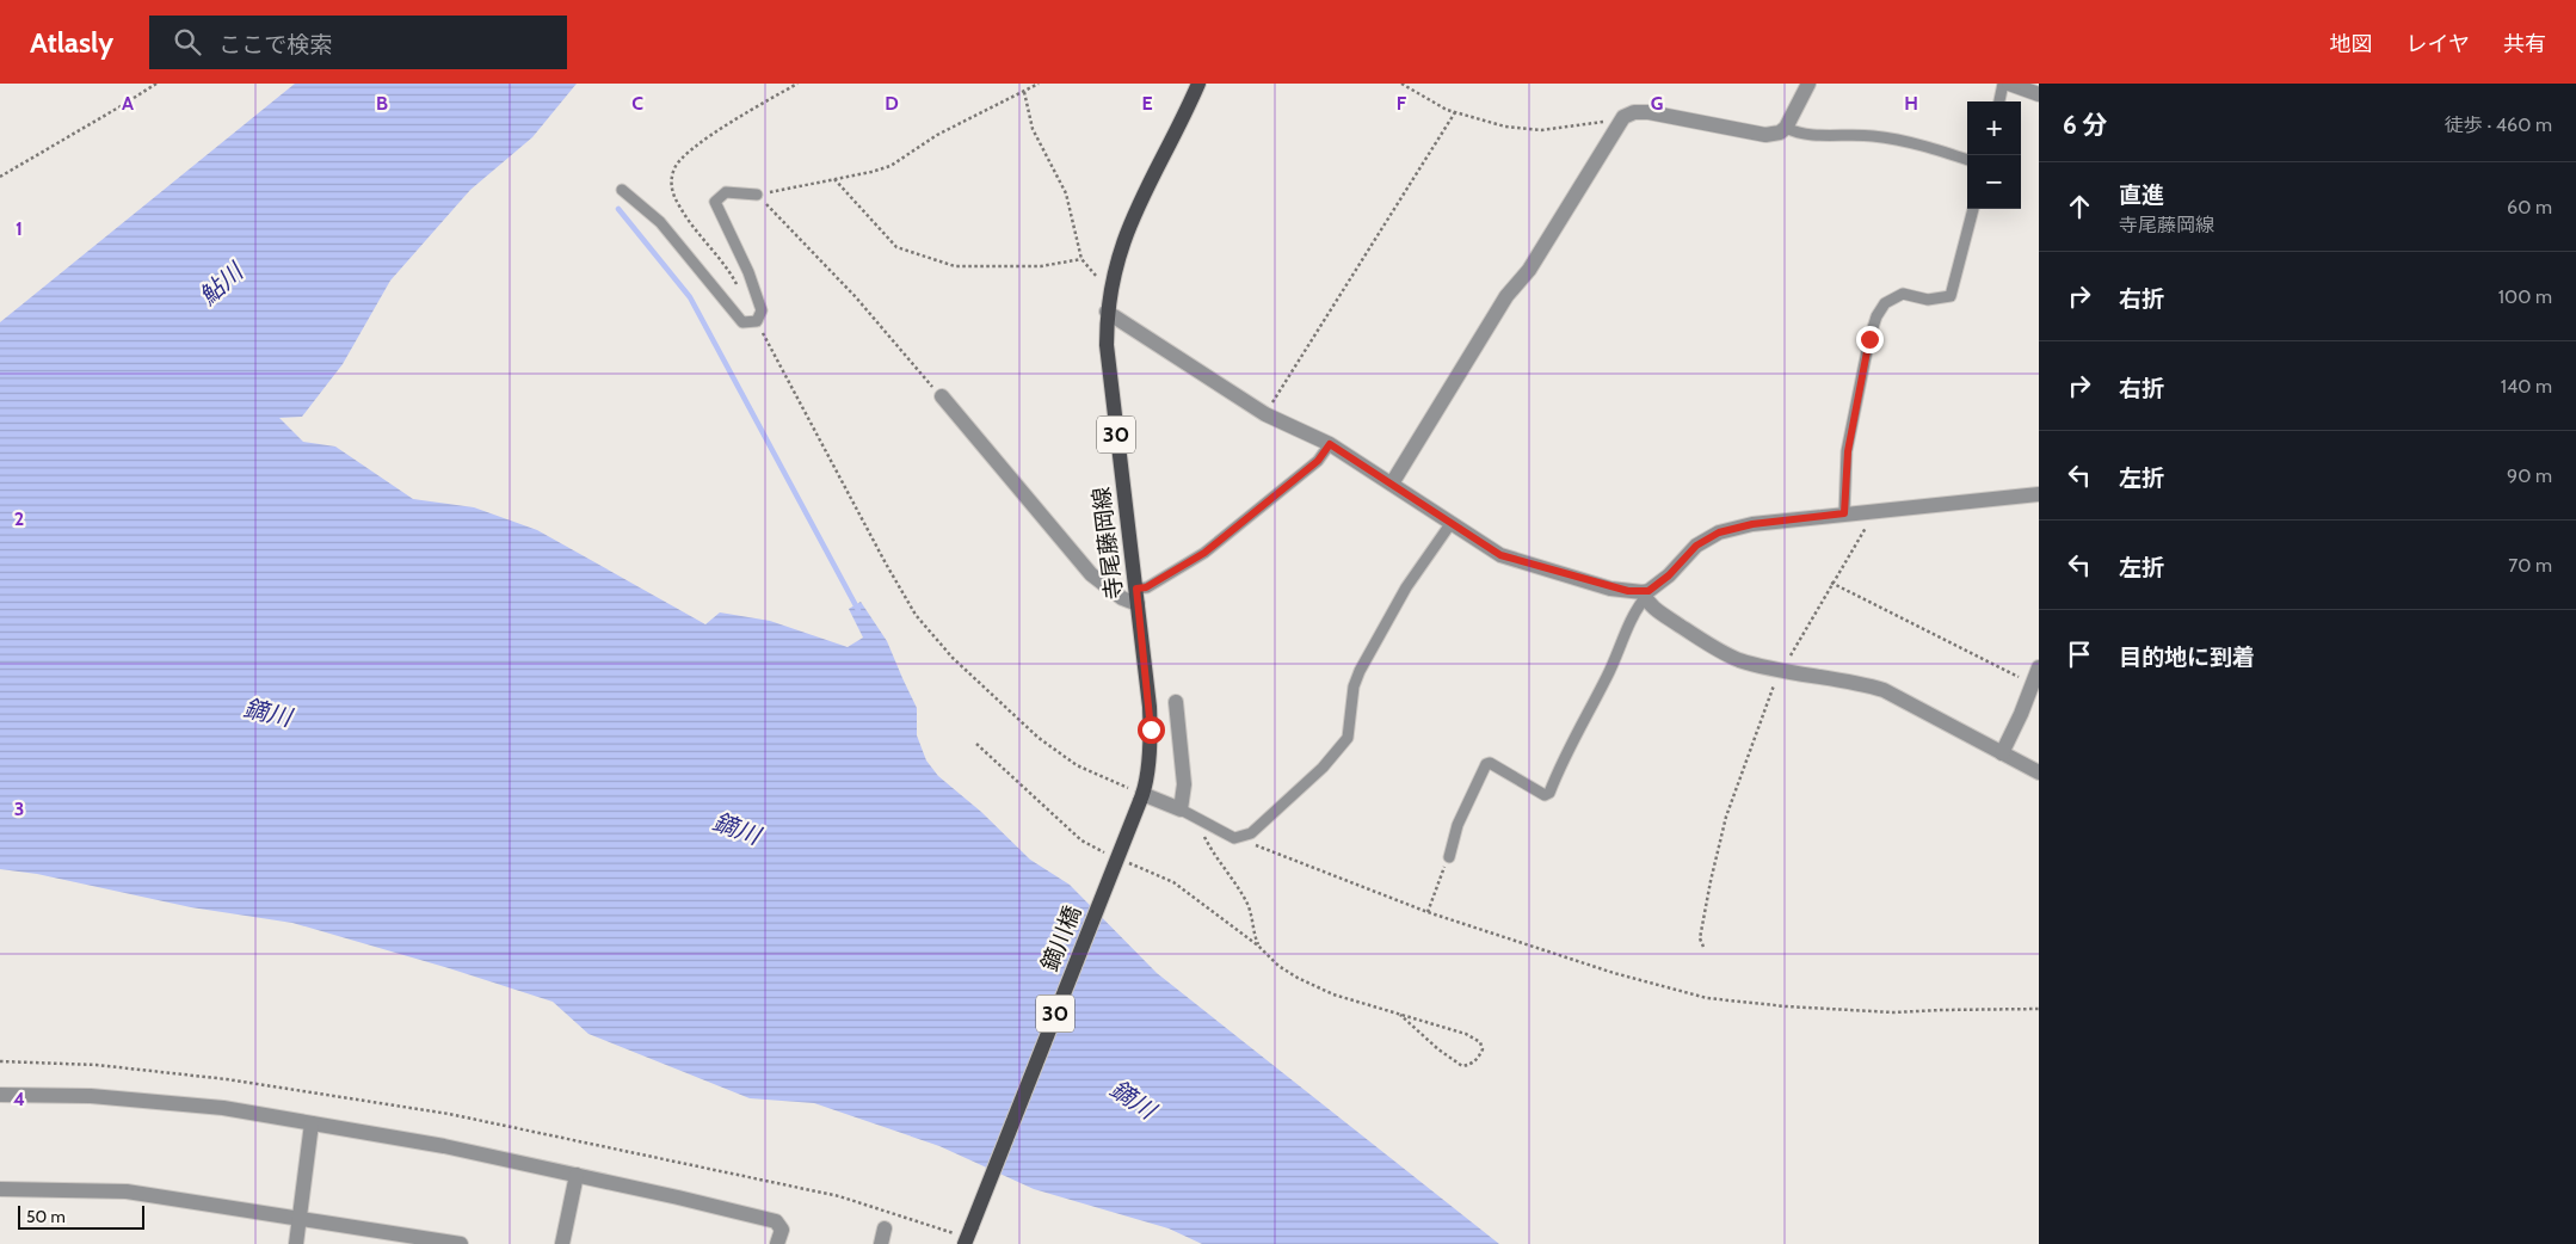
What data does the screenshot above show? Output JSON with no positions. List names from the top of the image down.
{
  "streets": {
    "main road": ["30", "寺尾藤岡線", "鏑川橋"]
  },
  "crossings": [
    ["寺尾藤岡線", "鏑川橋"]
  ],
  "water": ["鮎川", "鏑川"],
  "scale_bar": "50 m",
  "page": {
    "header": "Atlasly",
    "search": "ここで検索",
    "nav": ["地図", "レイヤ", "共有"],
    "heading": ["6 分", "徒歩 · 460 m"],
    "map_buttons": ["+", "−"],
    "list": [
      ["直進", "寺尾藤岡線", "60 m"],
      ["右折", "100 m"],
      ["右折", "140 m"],
      ["左折", "90 m"],
      ["左折", "70 m"],
      "目的地に到着"
    ],
    "scale": "50 m"
  },
  "grid": {
    "columns": [
      "A",
      "B",
      "C",
      "D",
      "E",
      "F",
      "G",
      "H"
    ],
    "rows": [
      "1",
      "2",
      "3",
      "4"
    ]
  }
}
